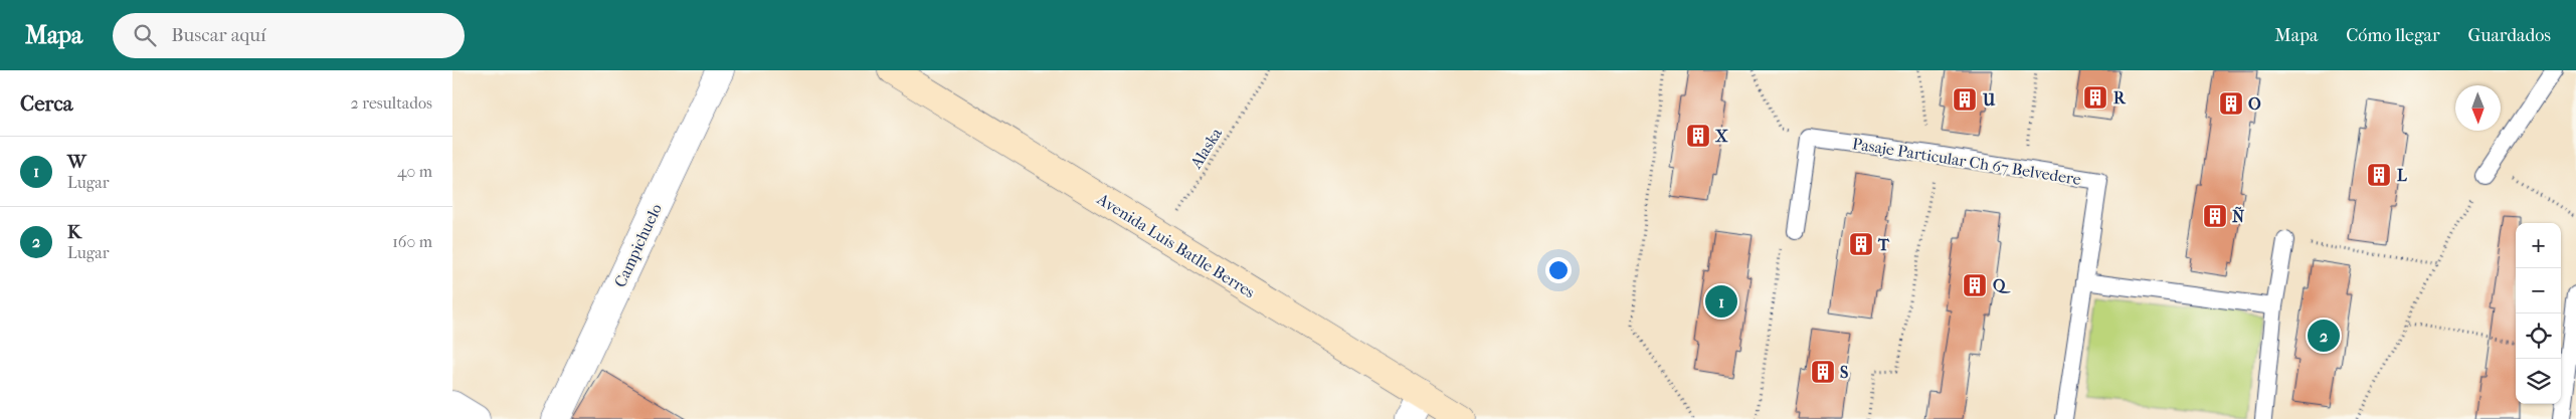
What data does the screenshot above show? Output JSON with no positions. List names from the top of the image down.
{
  "streets": {
    "main road": ["Avenida Luis Batlle Berres"],
    "street": ["Campichuelo"],
    "lane": ["Pasaje Particular Ch 67 Belvedere"],
    "path": ["Alaska"]
  },
  "crossings": [
    ["Alaska", "Avenida Luis Batlle Berres"]
  ],
  "places": {
    "building": [
      "R",
      "U",
      "O",
      "X",
      "L",
      "Ñ",
      "T",
      "Q",
      "S"
    ]
  },
  "north": "bottom",
  "page": {
    "header": "Mapa",
    "search": "Buscar aquí",
    "nav": ["Mapa", "Cómo llegar", "Guardados"],
    "heading": ["Cerca", "2 resultados"],
    "list": [
      {
        "mark": "1",
        "name": "W",
        "note": "Lugar",
        "value": "40 m"
      },
      {
        "mark": "2",
        "name": "K",
        "note": "Lugar",
        "value": "160 m"
      }
    ],
    "map_buttons": ["+", "−"],
    "pins": ["1", "2"]
  }
}
